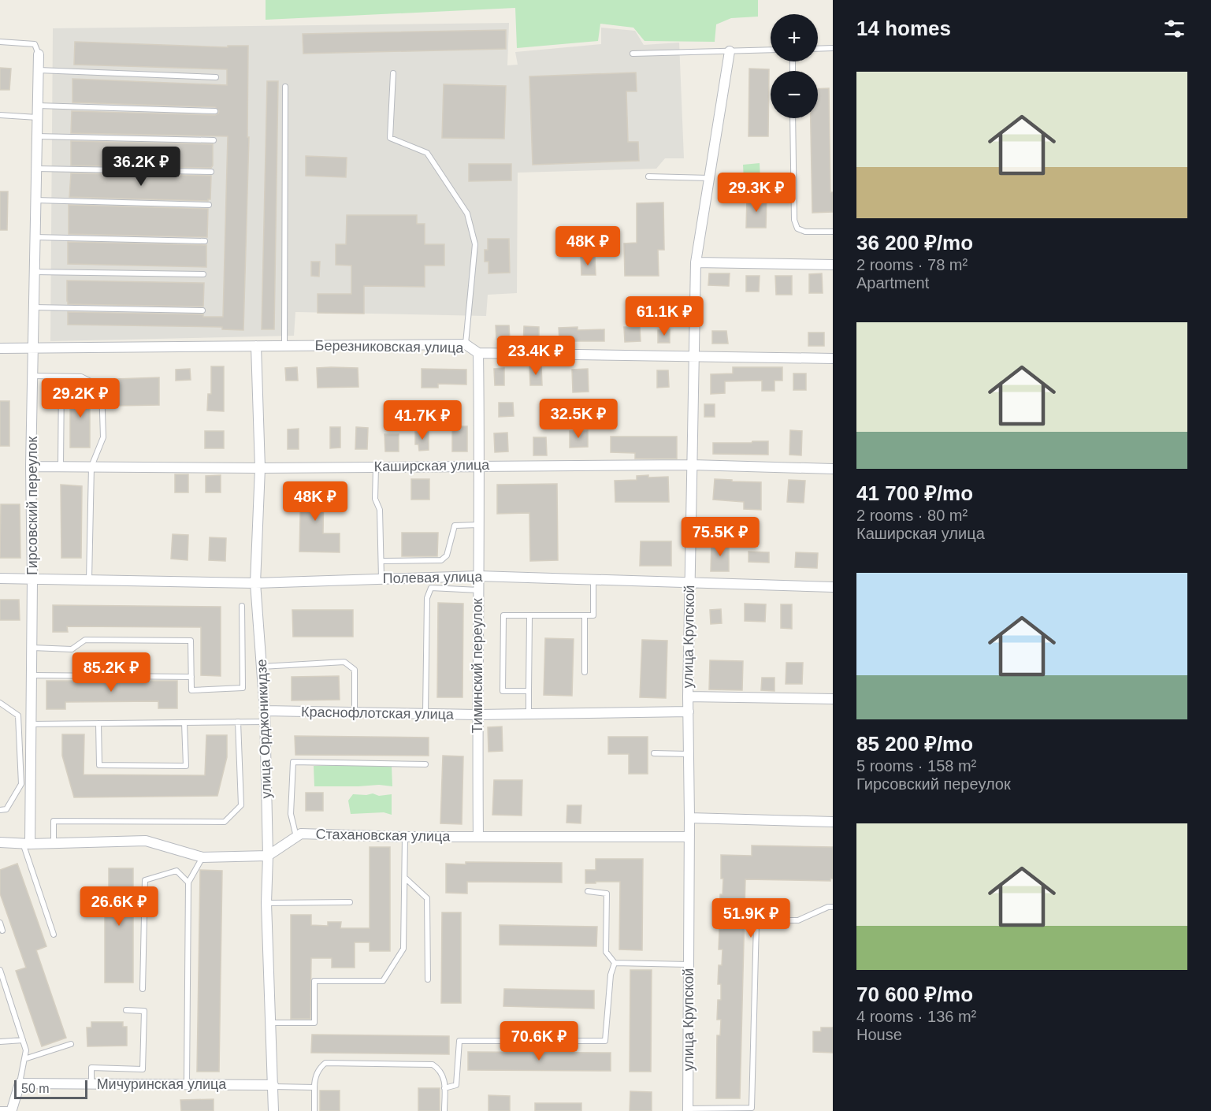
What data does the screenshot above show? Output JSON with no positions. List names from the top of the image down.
{
  "streets": {
    "street": [
      "Березниковская улица",
      "Каширская улица",
      "Гирсовский переулок",
      "Полевая улица",
      "улица Крупской",
      "Тиминский переулок",
      "Краснофлотская улица",
      "улица Орджоникидзе",
      "Стахановская улица",
      "Мичуринская улица"
    ]
  },
  "crossings": [
    ["Березниковская улица", "Гирсовский переулок"],
    ["Березниковская улица", "улица Крупской"],
    ["Березниковская улица", "Тиминский переулок"],
    ["Березниковская улица", "улица Орджоникидзе"],
    ["Каширская улица", "Гирсовский переулок"],
    ["Каширская улица", "улица Крупской"],
    ["Каширская улица", "Тиминский переулок"],
    ["Каширская улица", "улица Орджоникидзе"],
    ["Гирсовский переулок", "Полевая улица"],
    ["Полевая улица", "улица Крупской"],
    ["Полевая улица", "Тиминский переулок"],
    ["Полевая улица", "улица Орджоникидзе"],
    ["улица Крупской", "Краснофлотская улица"],
    ["улица Крупской", "Стахановская улица"],
    ["Тиминский переулок", "Краснофлотская улица"],
    ["Тиминский переулок", "Стахановская улица"],
    ["Краснофлотская улица", "улица Орджоникидзе"],
    ["улица Орджоникидзе", "Стахановская улица"],
    ["улица Орджоникидзе", "Мичуринская улица"]
  ],
  "scale_bar": "50 m",
  "page": {
    "heading": "14 homes",
    "map_buttons": ["+", "−"],
    "list": [
      {
        "name": "36 200 ₽/mo",
        "note": "2 rooms · 78 m² · Apartment"
      },
      {
        "name": "41 700 ₽/mo",
        "note": "2 rooms · 80 m² · Каширская улица"
      },
      {
        "name": "85 200 ₽/mo",
        "note": "5 rooms · 158 m² · Гирсовский переулок"
      },
      {
        "name": "70 600 ₽/mo",
        "note": "4 rooms · 136 m² · House"
      }
    ],
    "price": [
      "36.2K ₽",
      "29.3K ₽",
      "48K ₽",
      "61.1K ₽",
      "23.4K ₽",
      "29.2K ₽",
      "32.5K ₽",
      "41.7K ₽",
      "48K ₽",
      "75.5K ₽",
      "85.2K ₽",
      "26.6K ₽",
      "51.9K ₽",
      "70.6K ₽"
    ],
    "scale": "50 m"
  }
}
